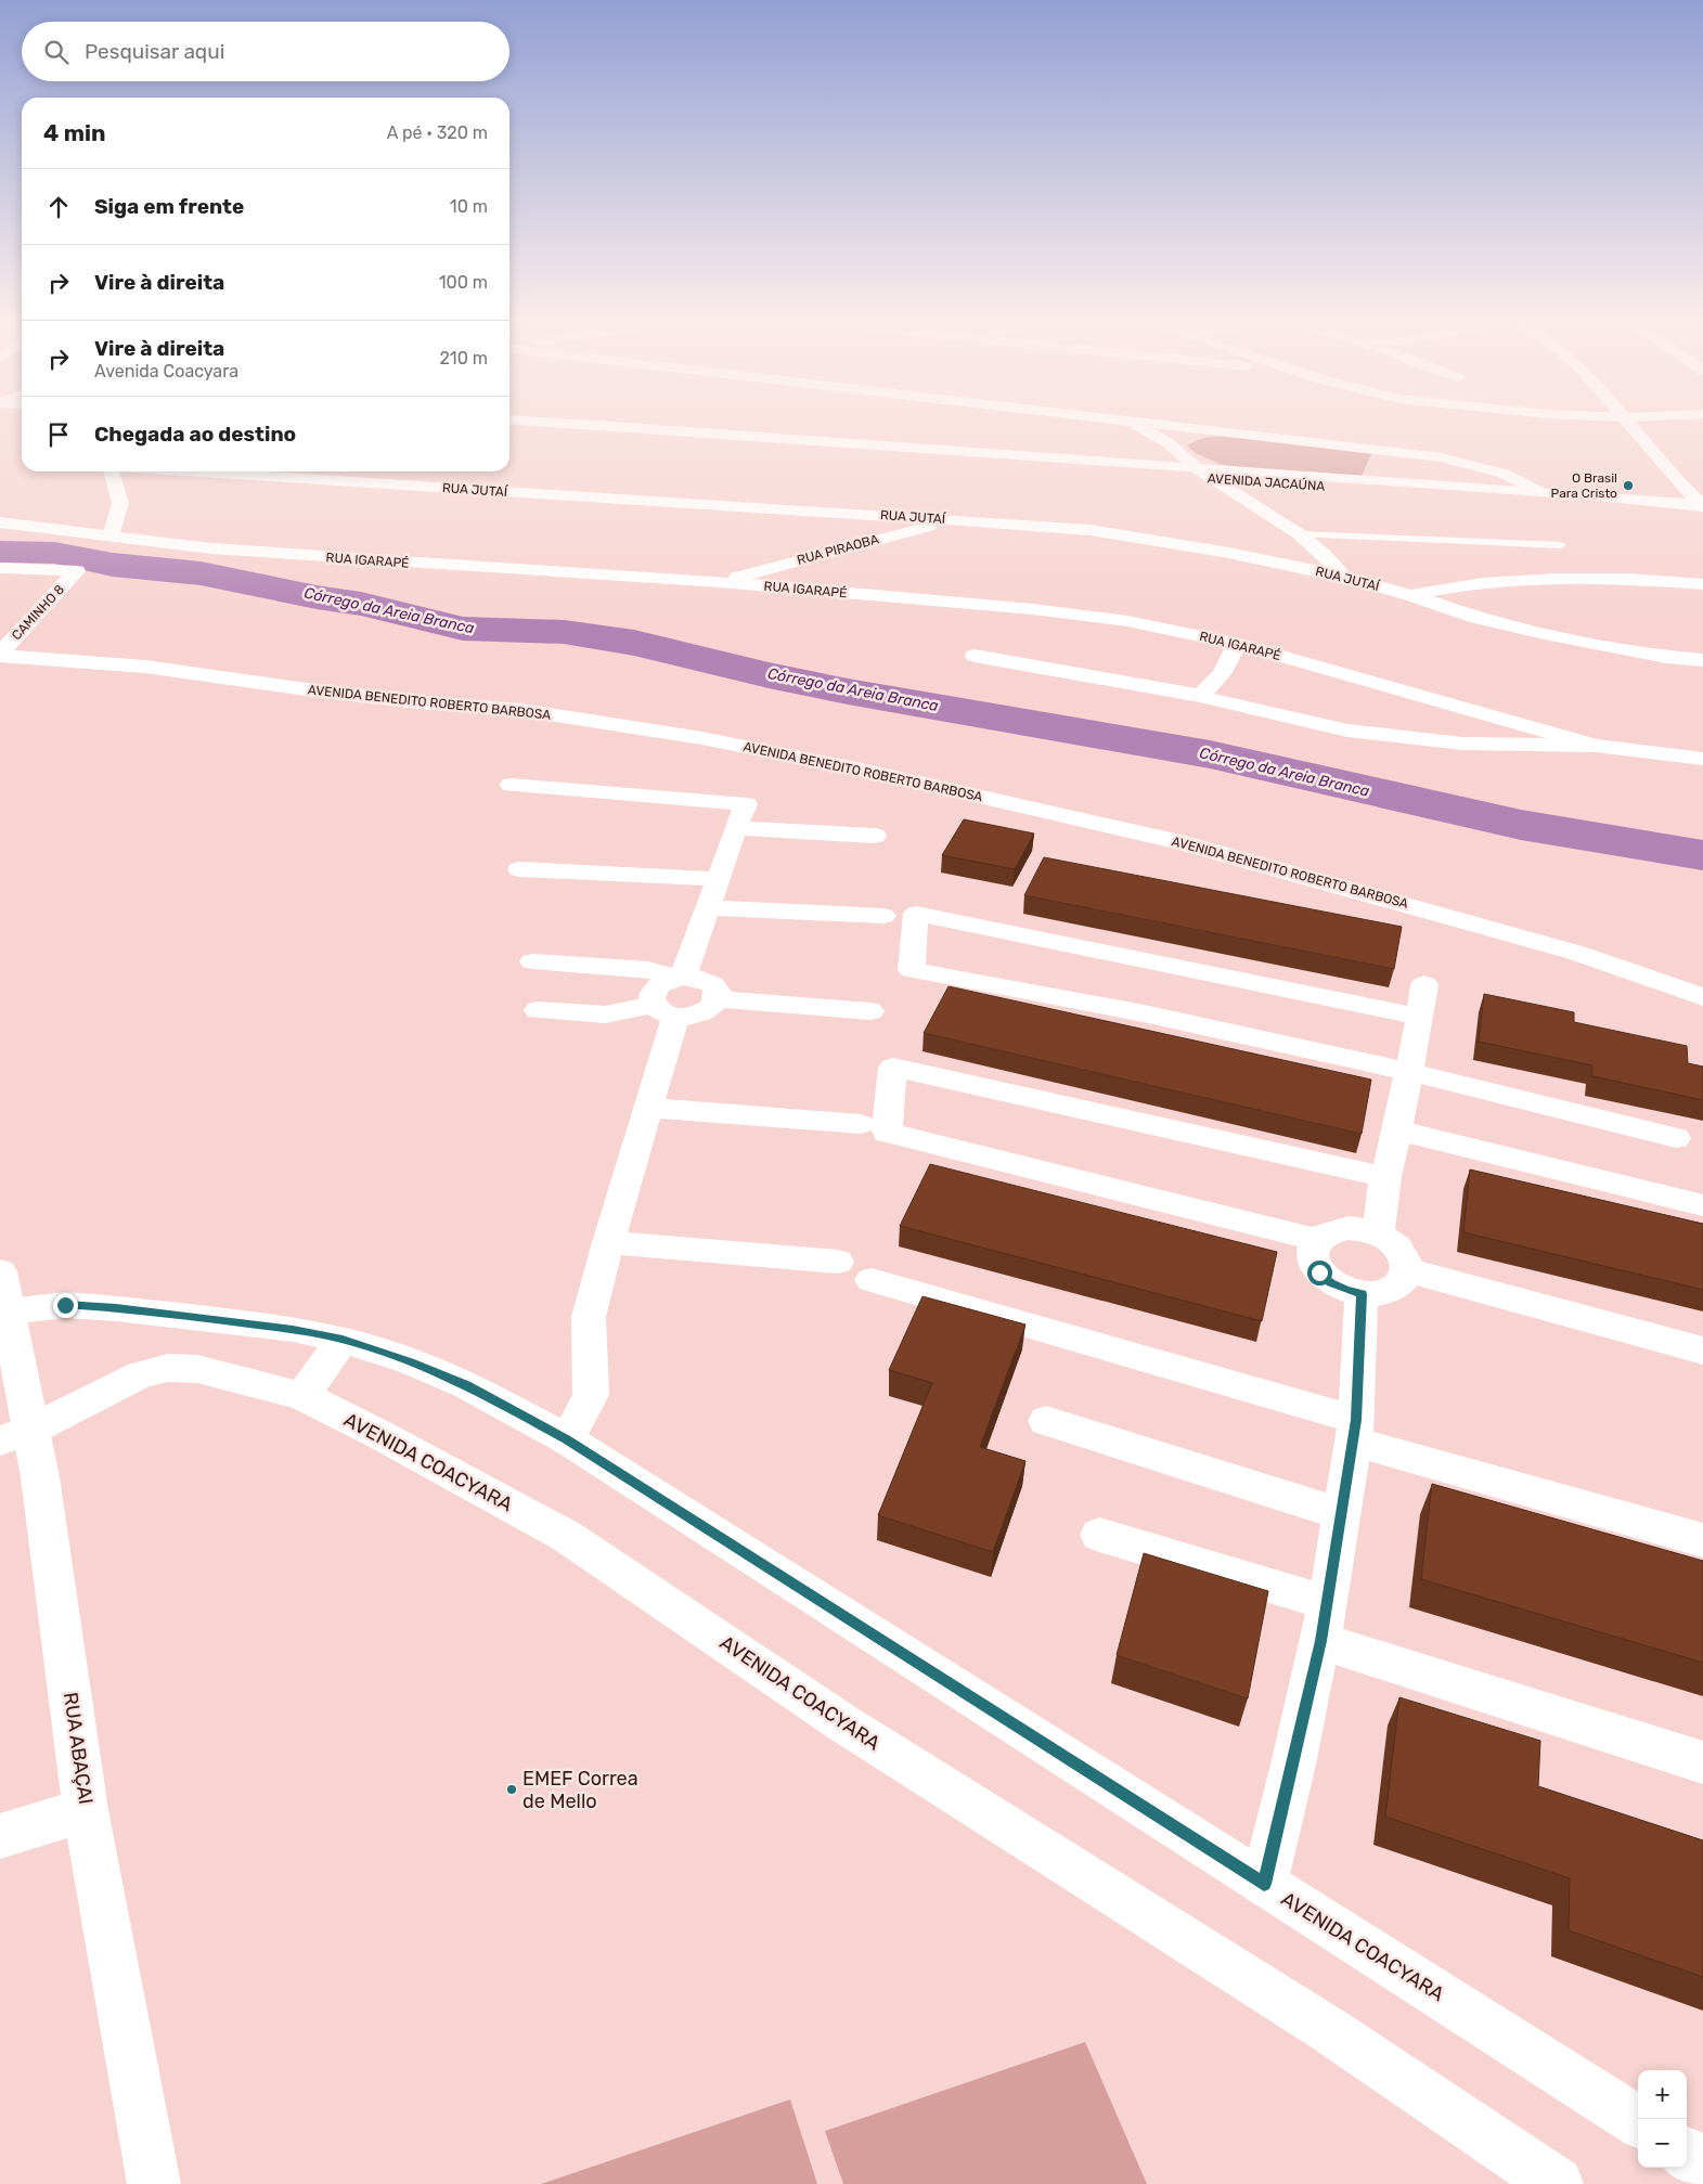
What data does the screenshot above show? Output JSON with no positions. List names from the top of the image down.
{
  "streets": {
    "street": [
      "AVENIDA JACAÚNA",
      "RUA JUTAÍ",
      "RUA PIRAOBA",
      "RUA IGARAPÉ",
      "CAMINHO 8",
      "AVENIDA BENEDITO ROBERTO BARBOSA",
      "AVENIDA COACYARA",
      "RUA ABAÇAI"
    ]
  },
  "crossings": [
    ["RUA JUTAÍ", "RUA PIRAOBA"],
    ["RUA PIRAOBA", "RUA IGARAPÉ"],
    ["CAMINHO 8", "AVENIDA BENEDITO ROBERTO BARBOSA"],
    ["AVENIDA COACYARA", "RUA ABAÇAI"]
  ],
  "water": ["Córrego da Areia Branca"],
  "places": ["O Brasil Para Cristo", "EMEF Correa de Mello"],
  "page": {
    "search": "Pesquisar aqui",
    "heading": ["4 min", "A pé · 320 m"],
    "list": [
      ["Siga em frente", "10 m"],
      ["Vire à direita", "100 m"],
      ["Vire à direita", "Avenida Coacyara", "210 m"],
      "Chegada ao destino"
    ],
    "map_buttons": ["+", "−"]
  }
}
